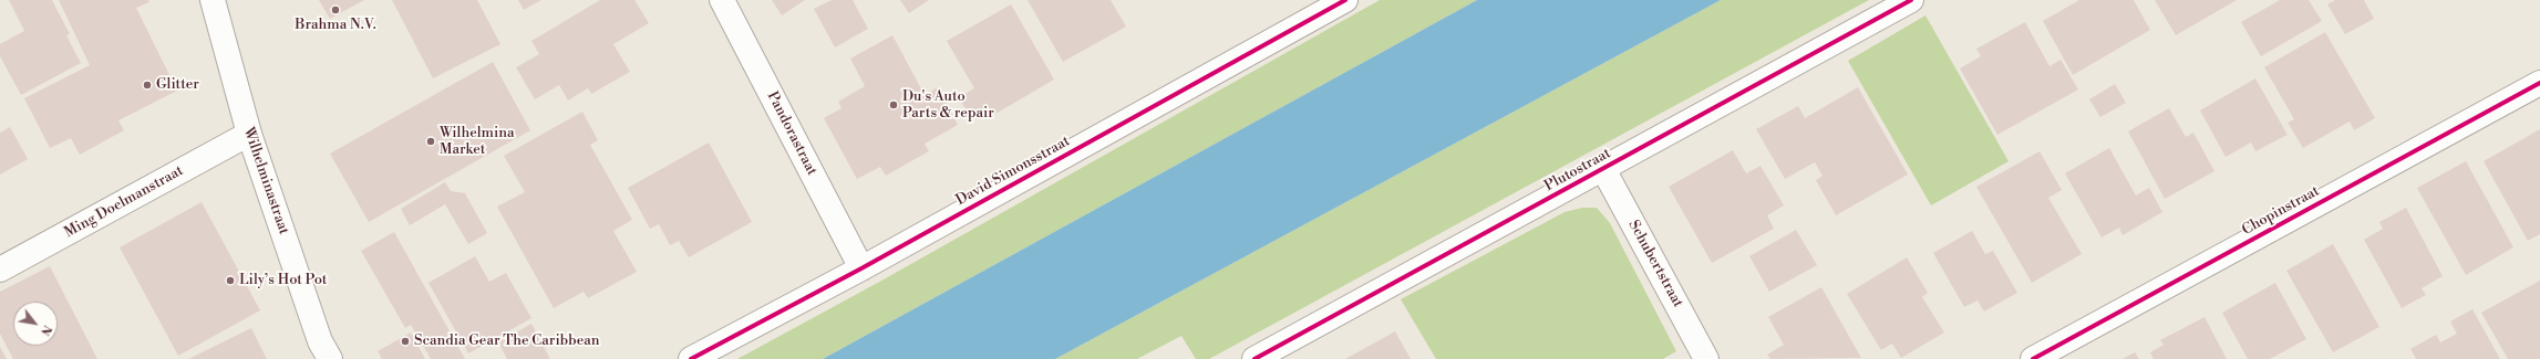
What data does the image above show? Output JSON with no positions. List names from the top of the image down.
{
  "streets": {
    "street": [
      "Pandorastraat",
      "Plutostraat",
      "David Simonsstraat",
      "Wilhelminastraat",
      "Ming Doelmanstraat",
      "Chopinstraat",
      "Schubertstraat"
    ]
  },
  "crossings": [
    ["Pandorastraat", "David Simonsstraat"],
    ["Plutostraat", "Schubertstraat"],
    ["Wilhelminastraat", "Ming Doelmanstraat"]
  ],
  "places": [
    "Brahma N.V.",
    "Glitter",
    "Du's Auto Parts & repair",
    "Wilhelmina Market",
    "Lily’s Hot Pot",
    "Scandia Gear The Caribbean"
  ],
  "north": "bottom right"
}
